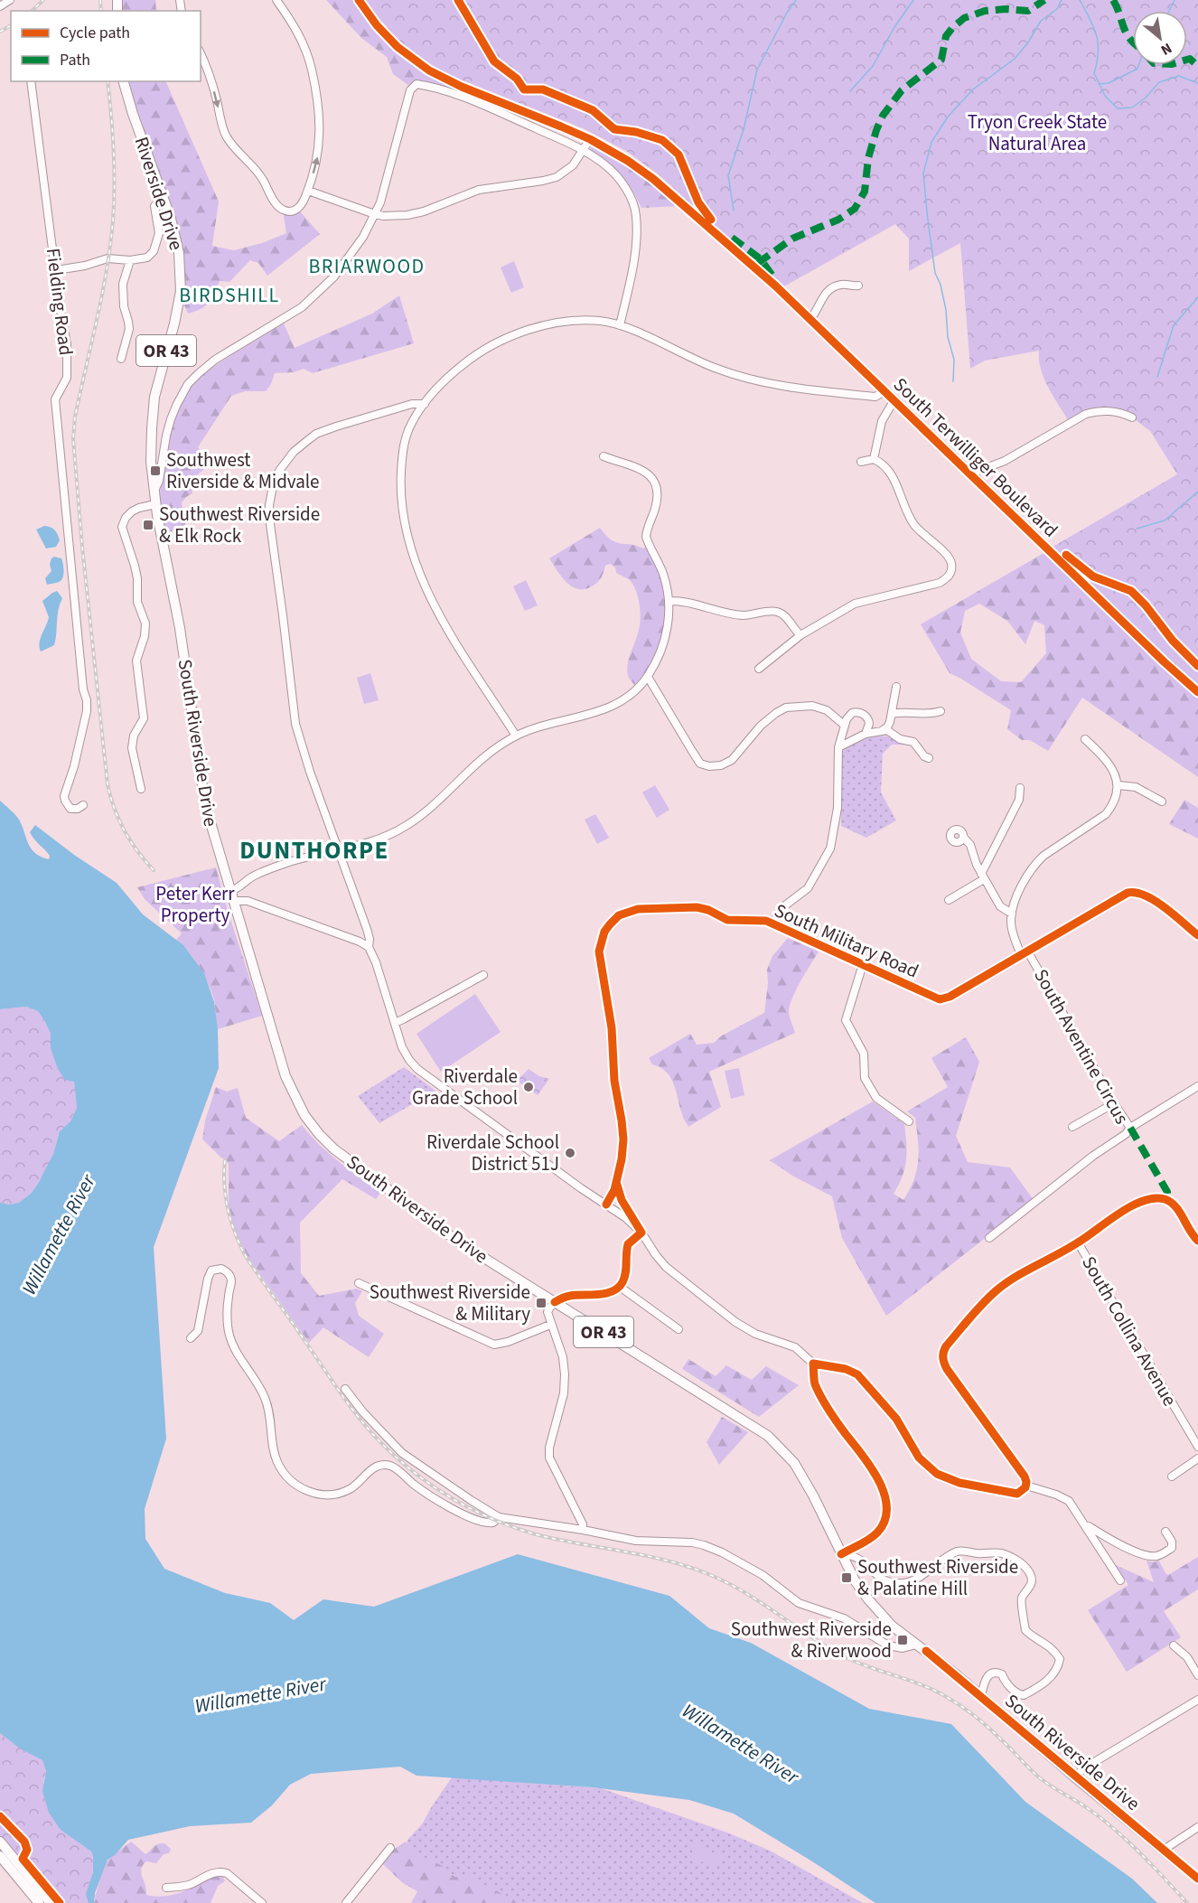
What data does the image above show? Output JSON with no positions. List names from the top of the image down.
{
  "streets": {
    "main road": [
      "Riverside Drive",
      "OR 43",
      "South Terwilliger Boulevard",
      "South Riverside Drive"
    ],
    "street": [
      "Fielding Road",
      "South Military Road",
      "South Aventine Circus",
      "South Collina Avenue"
    ]
  },
  "crossings": [
    ["Riverside Drive", "South Riverside Drive"],
    ["South Military Road", "South Aventine Circus"]
  ],
  "districts": ["BRIARWOOD", "BIRDSHILL", "DUNTHORPE"],
  "water": ["Willamette River"],
  "parks": ["Tryon Creek State Natural Area", "Peter Kerr Property"],
  "places": {
    "transit": [
      "Southwest Riverside & Midvale",
      "Southwest Riverside & Elk Rock",
      "Southwest Riverside & Military",
      "Southwest Riverside & Palatine Hill",
      "Southwest Riverside & Riverwood"
    ],
    "other": ["Riverdale Grade School", "Riverdale School District 51J"]
  },
  "legend": ["Cycle path", "Path"],
  "north": "bottom right"
}
